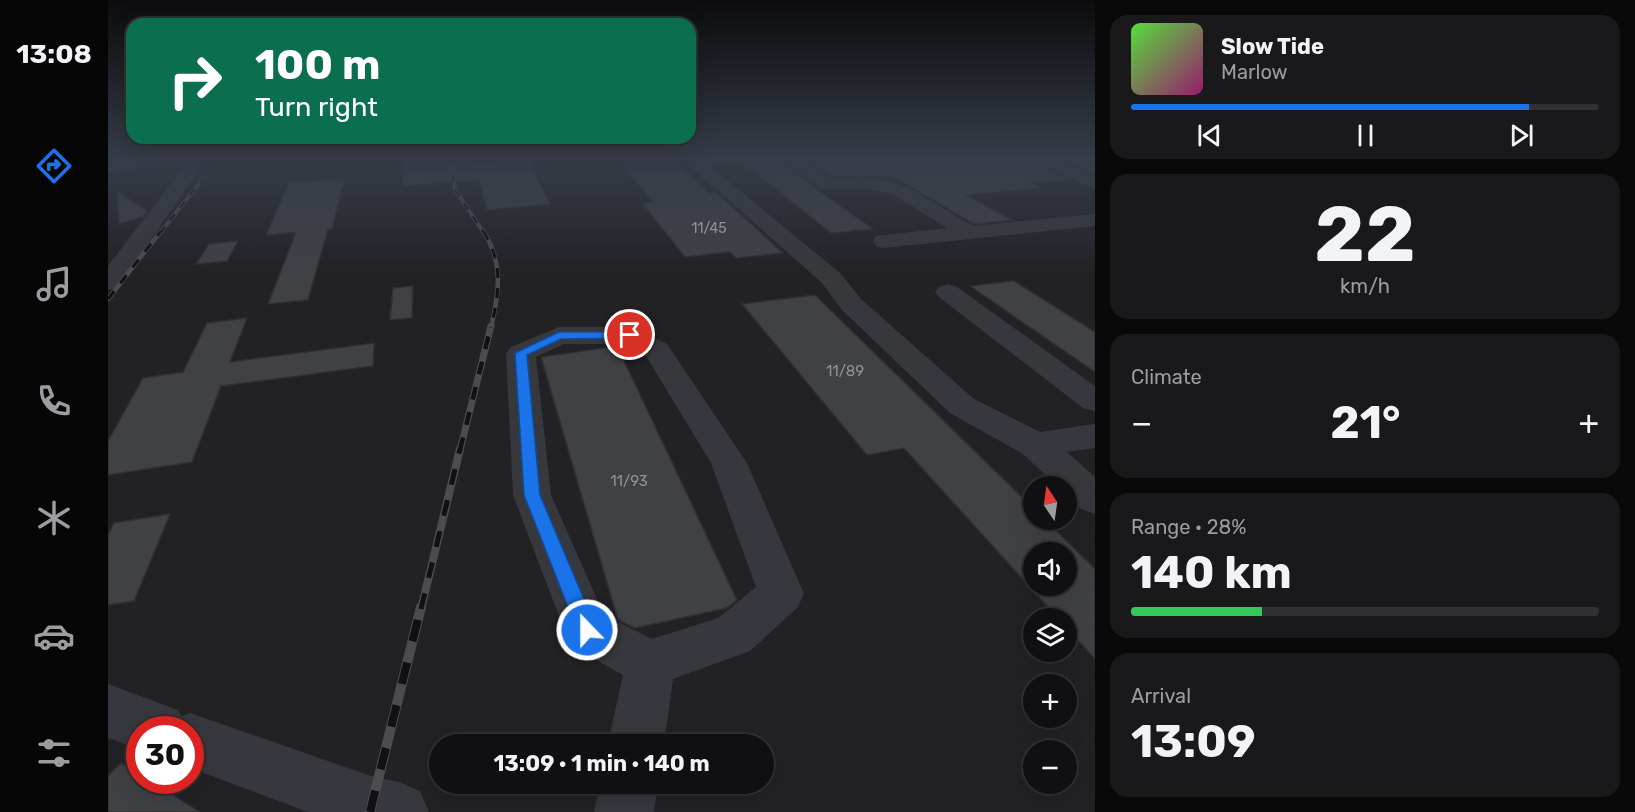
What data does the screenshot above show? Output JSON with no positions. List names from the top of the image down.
{
  "house_numbers": ["11/45", "11/89", "11/93"],
  "north": "top",
  "page": {
    "tabs": "13:08",
    "turn": ["100 m", "Turn right"],
    "song": ["Slow Tide", "Marlow"],
    "tile": [
      ["22", "km/h"],
      "Climate",
      ["Range · 28%", "140 km"],
      ["Arrival", "13:09"]
    ],
    "heat": ["−", "21°", "+"],
    "map_buttons": ["+", "−"],
    "limit": "30",
    "trip": "13:09 · 1 min · 140 m"
  }
}
